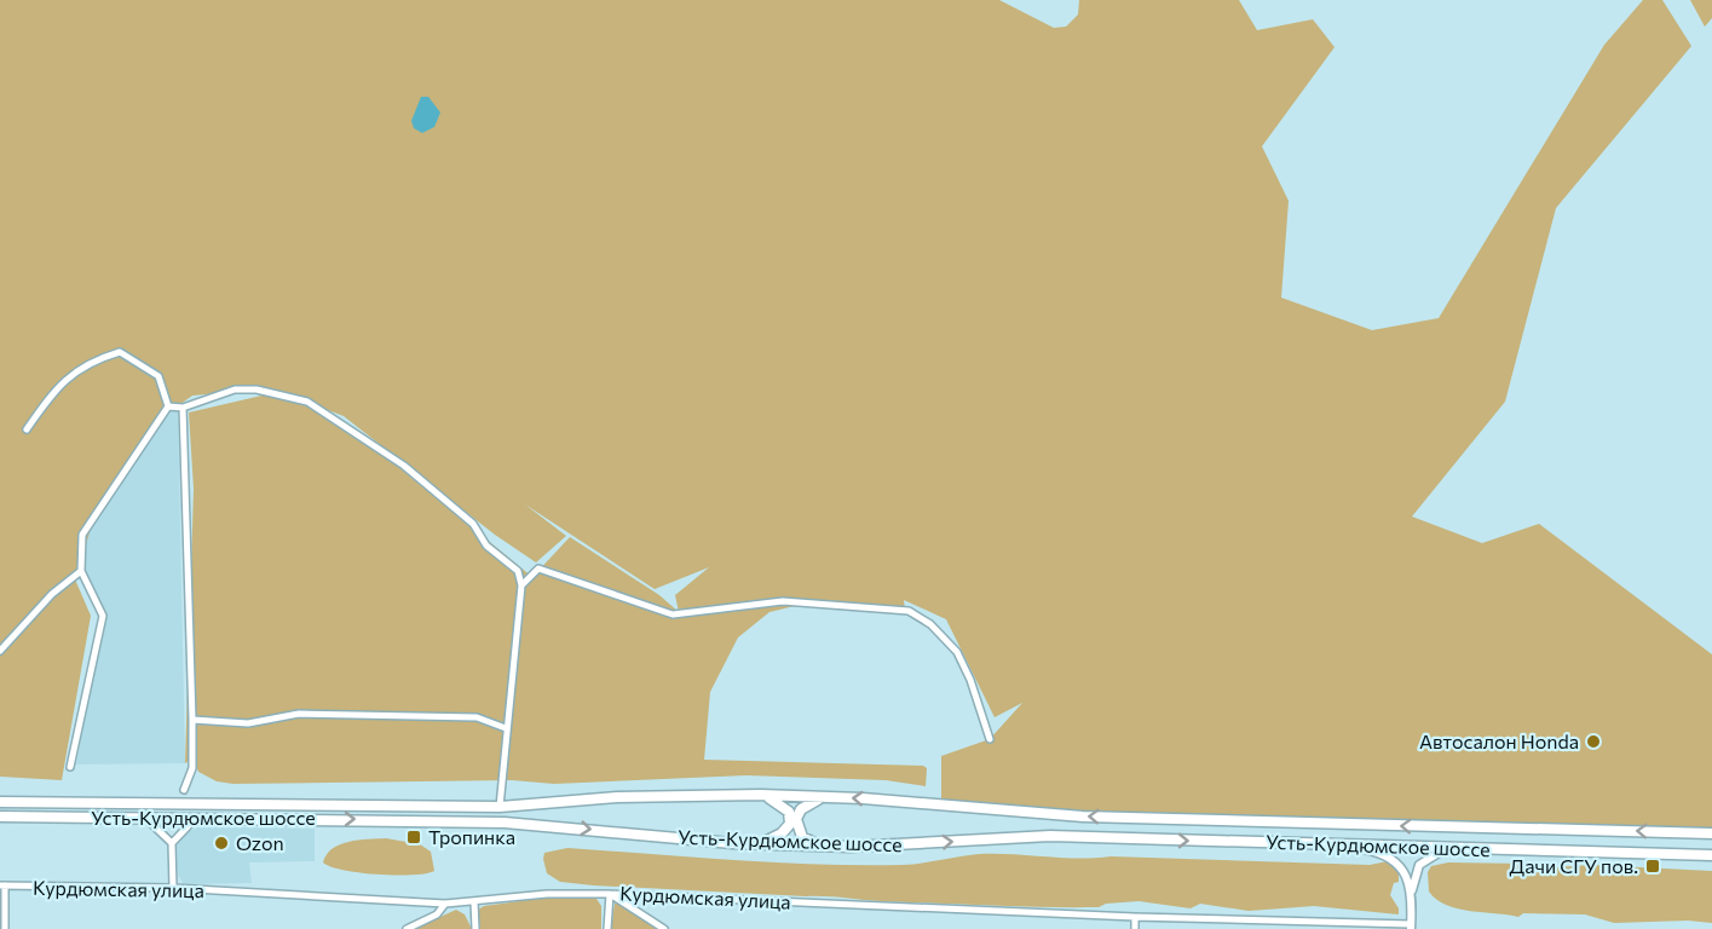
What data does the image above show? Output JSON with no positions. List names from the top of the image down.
{
  "streets": {
    "main road": ["Усть-Курдюмское шоссе"],
    "street": ["Курдюмская улица"]
  },
  "places": {
    "other": ["Автосалон Honda", "Ozon"],
    "transit": ["Тропинка", "Дачи СГУ пов."]
  }
}
